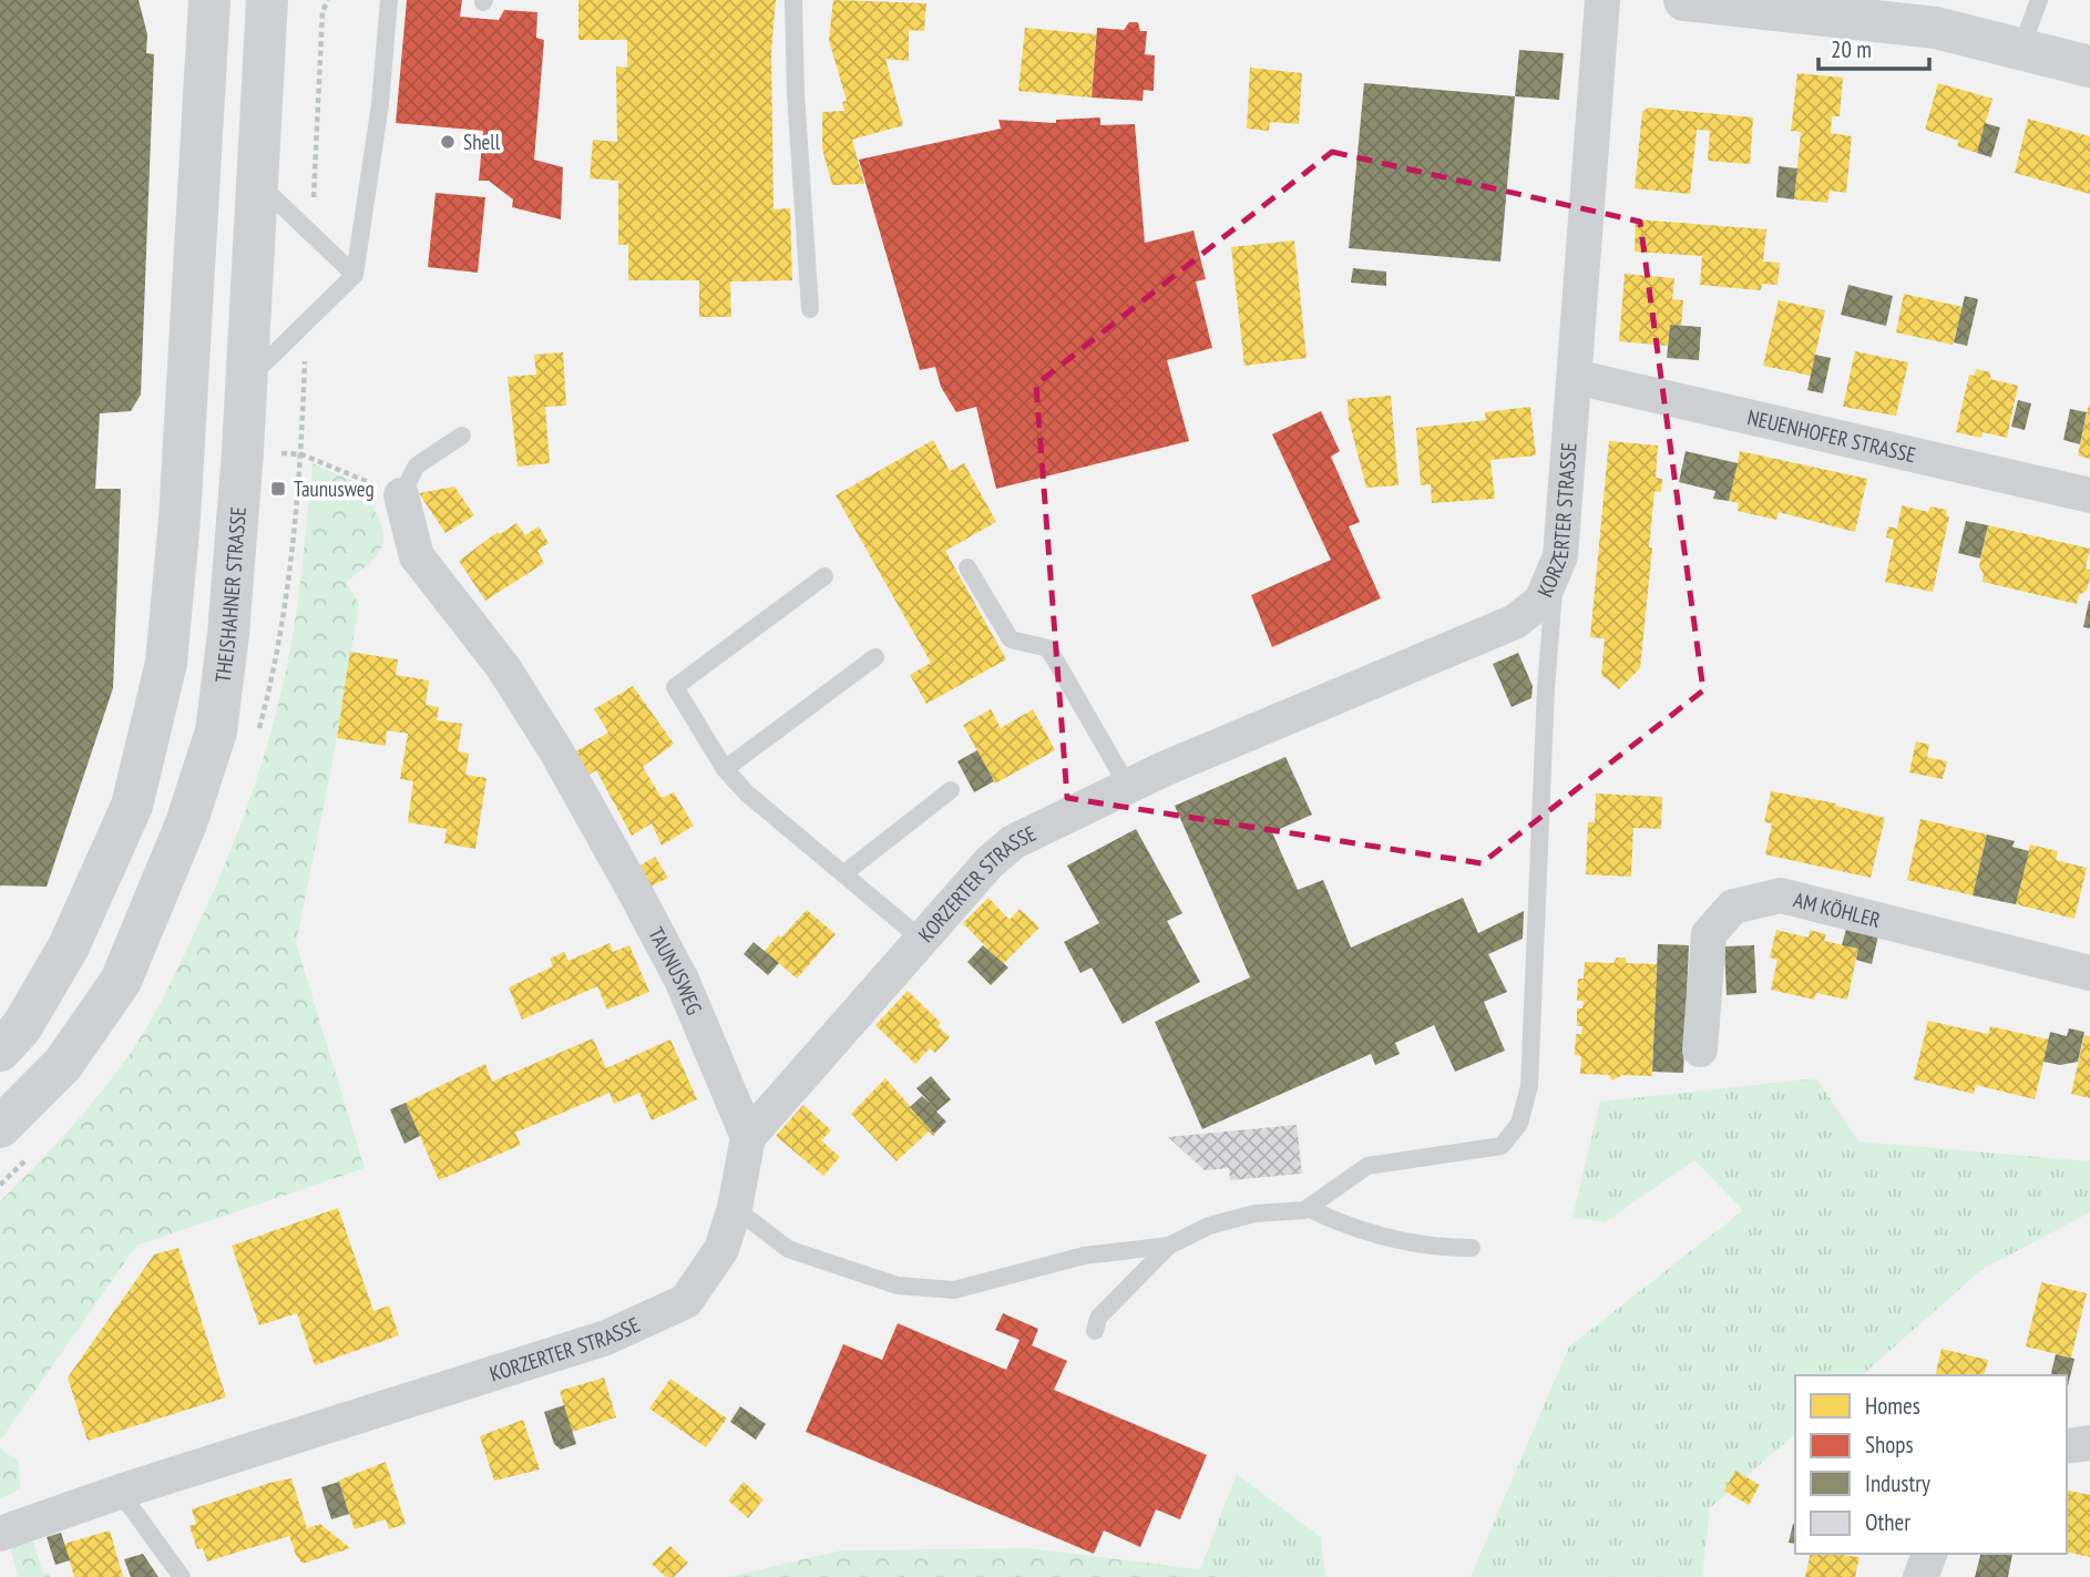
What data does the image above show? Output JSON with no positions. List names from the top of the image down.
{
  "streets": {
    "main road": ["THEISHAHNER STRASSE"],
    "street": [
      "NEUENHOFER STRASSE",
      "KORZERTER STRASSE",
      "AM KÖHLER",
      "TAUNUSWEG"
    ]
  },
  "crossings": [
    ["NEUENHOFER STRASSE", "KORZERTER STRASSE"],
    ["KORZERTER STRASSE", "TAUNUSWEG"]
  ],
  "places": {
    "other": ["Shell"],
    "transit": ["Taunusweg"]
  },
  "legend": [
    "Homes",
    "Shops",
    "Industry",
    "Other"
  ],
  "scale_bar": "20 m"
}
